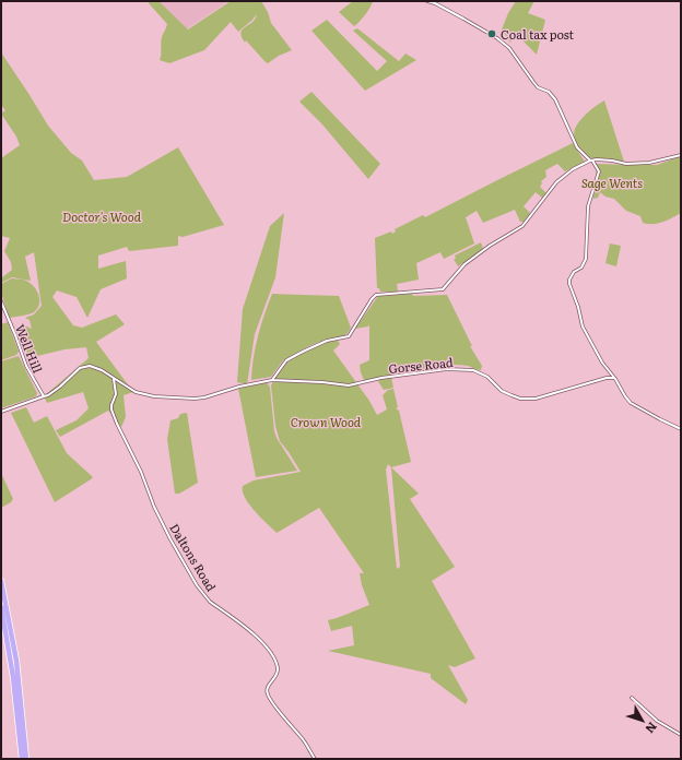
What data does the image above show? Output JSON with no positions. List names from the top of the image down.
{
  "streets": {
    "street": ["Well Hill", "Gorse Road", "Daltons Road"]
  },
  "crossings": [
    ["Gorse Road", "Daltons Road"]
  ],
  "parks": ["Sage Wents", "Doctor's Wood", "Crown Wood"],
  "places": ["Coal tax post"],
  "north": "bottom right"
}
